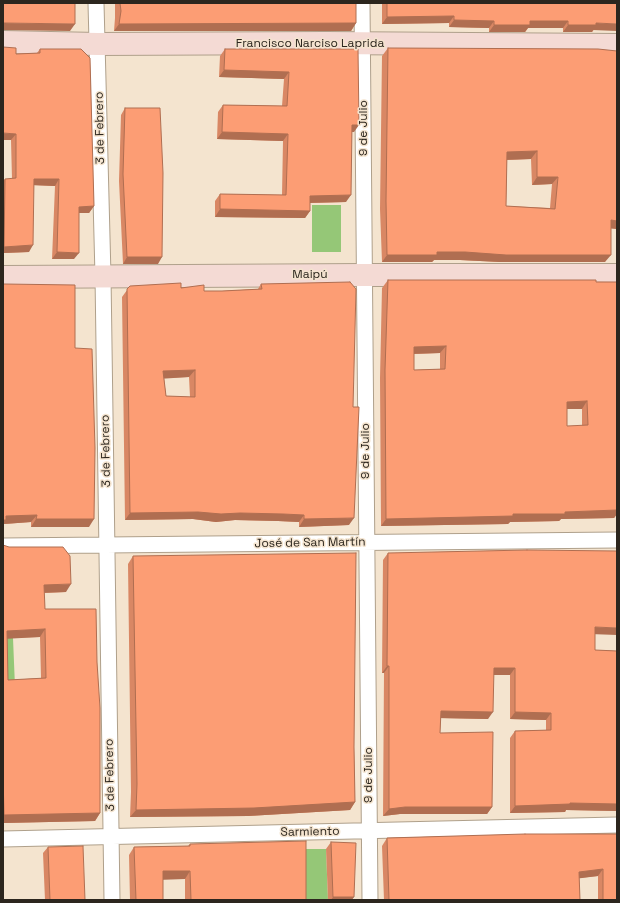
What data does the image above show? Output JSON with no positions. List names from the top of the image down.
{
  "streets": {
    "main road": ["Francisco Narciso Laprida", "Maipú"],
    "street": [
      "3 de Febrero",
      "9 de Julio",
      "José de San Martín",
      "Sarmiento"
    ]
  },
  "crossings": [
    ["Francisco Narciso Laprida", "3 de Febrero"],
    ["Francisco Narciso Laprida", "9 de Julio"],
    ["3 de Febrero", "Maipú"],
    ["3 de Febrero", "José de San Martín"],
    ["3 de Febrero", "Sarmiento"],
    ["9 de Julio", "Maipú"],
    ["9 de Julio", "José de San Martín"],
    ["9 de Julio", "Sarmiento"]
  ]
}
